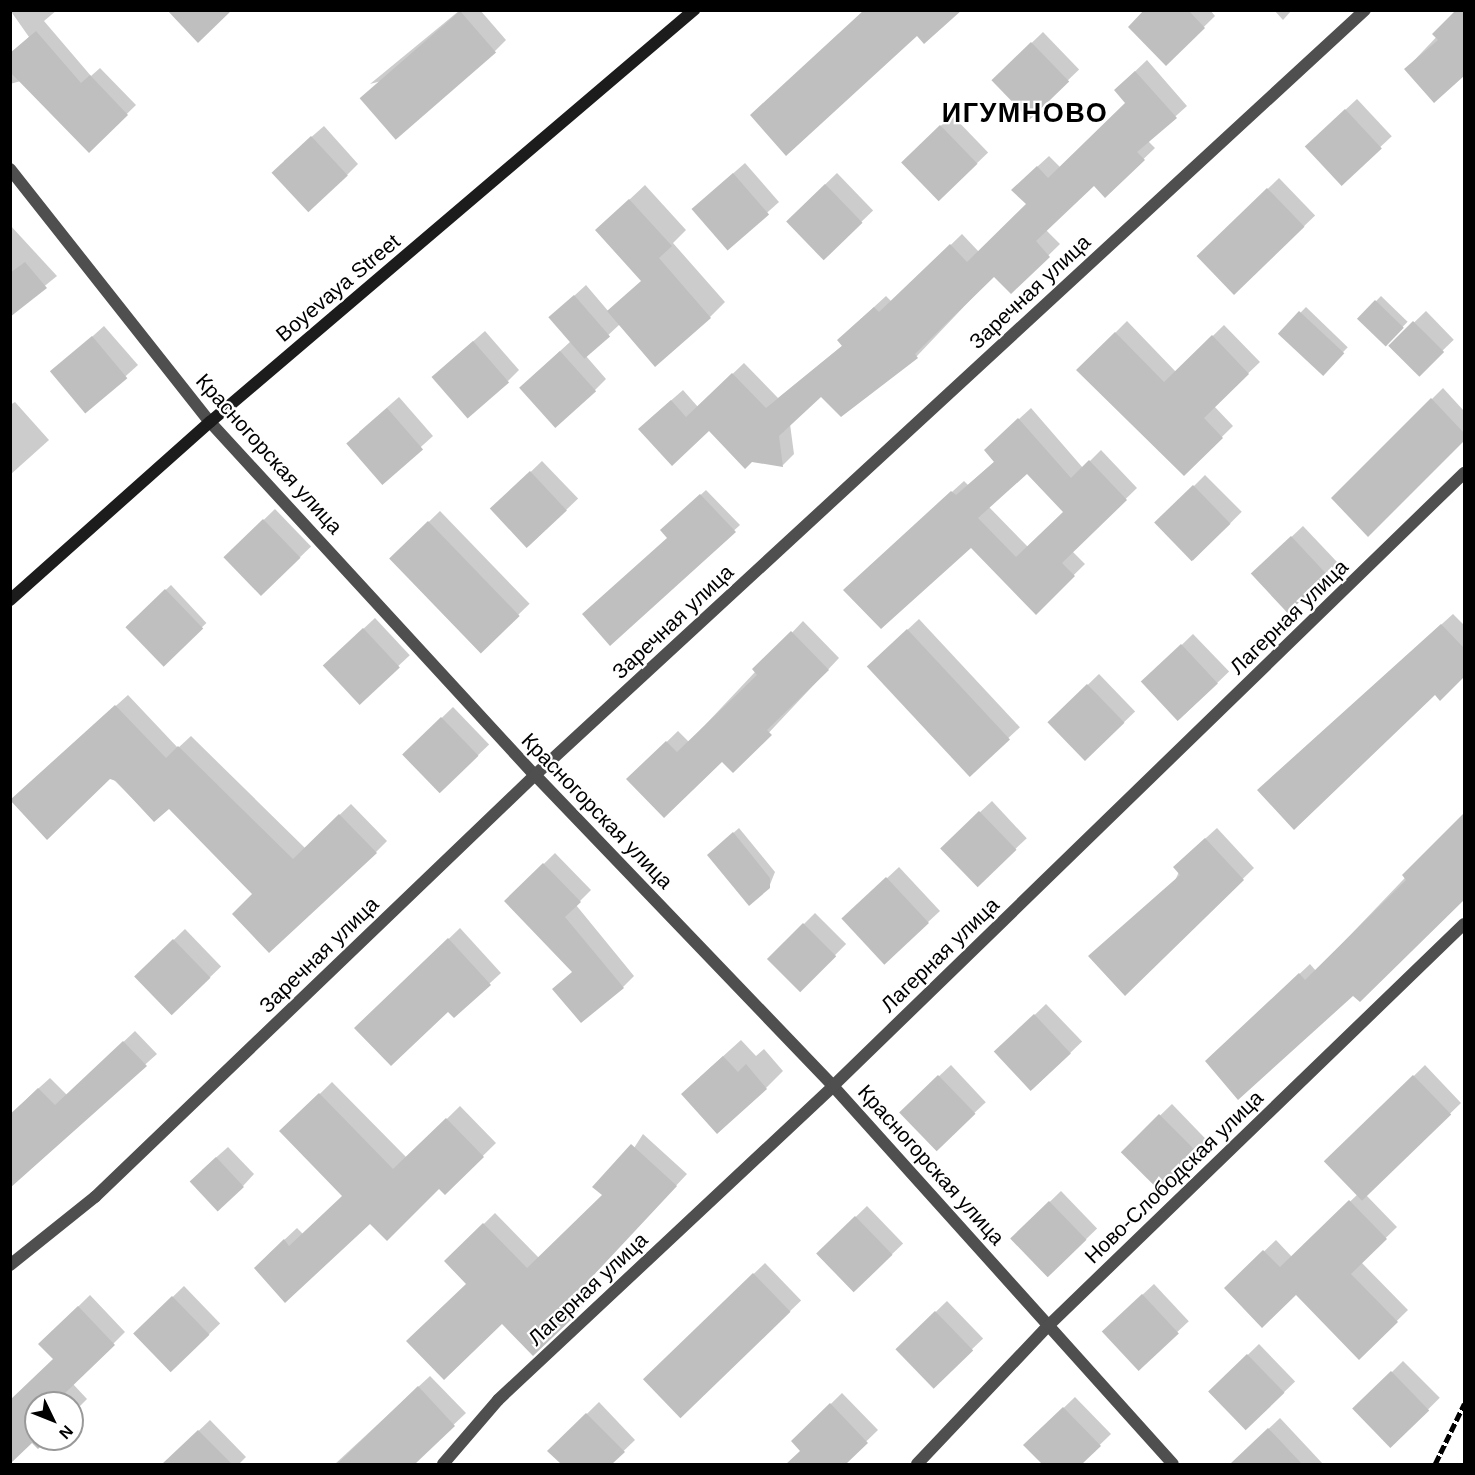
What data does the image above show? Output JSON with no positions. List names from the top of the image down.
{
  "streets": {
    "main road": ["Boyevaya Street"],
    "street": [
      "Заречная улица",
      "Красногорская улица",
      "Лагерная улица",
      "Ново-Слободская улица"
    ]
  },
  "crossings": [
    ["Boyevaya Street", "Красногорская улица"],
    ["Заречная улица", "Красногорская улица"],
    ["Красногорская улица", "Лагерная улица"],
    ["Красногорская улица", "Ново-Слободская улица"]
  ],
  "districts": ["ИГУМНОВО"],
  "north": "bottom right"
}
